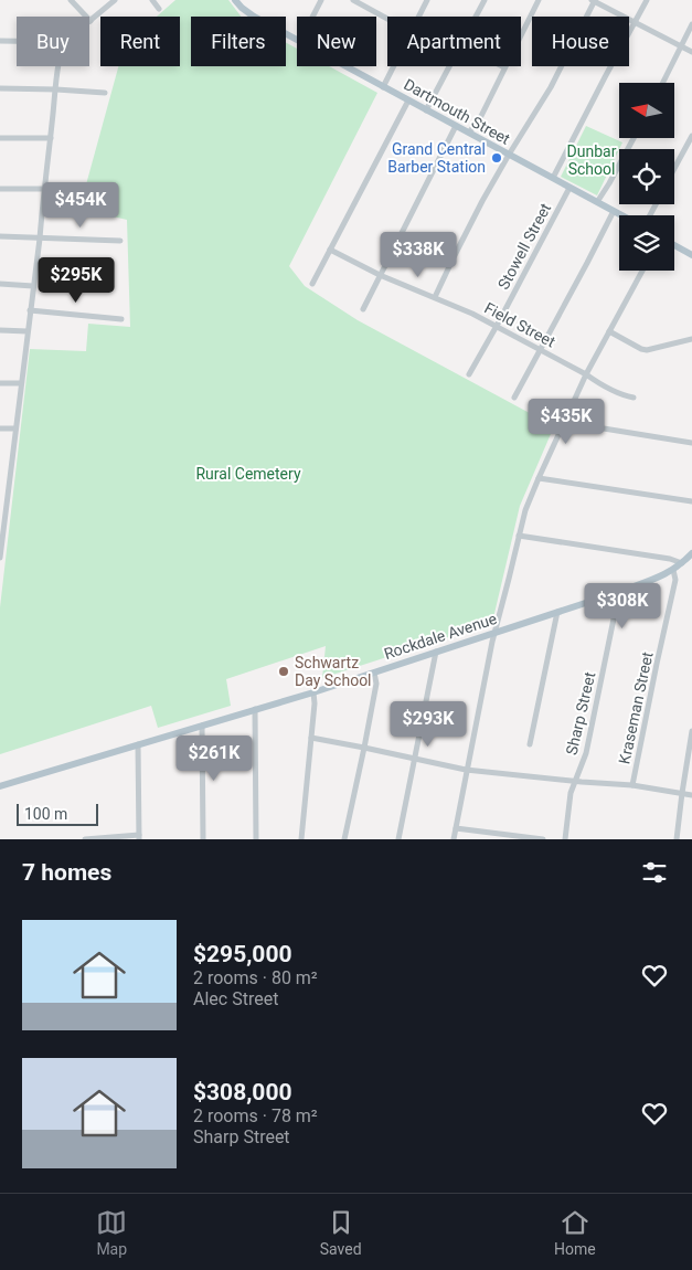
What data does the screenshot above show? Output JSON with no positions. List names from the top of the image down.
{
  "streets": {
    "main road": ["Dartmouth Street", "Rockdale Avenue"],
    "street": [
      "Stowell Street",
      "Field Street",
      "Kraseman Street",
      "Sharp Street"
    ]
  },
  "crossings": [
    ["Dartmouth Street", "Stowell Street"],
    ["Stowell Street", "Field Street"],
    ["Rockdale Avenue", "Kraseman Street"],
    ["Rockdale Avenue", "Sharp Street"]
  ],
  "parks": ["Dunbar School", "Rural Cemetery"],
  "places": ["Grand Central Barber Station", "Schwartz Day School"],
  "scale_bar": "100 m",
  "north": "left",
  "page": {
    "chip": [
      "Buy",
      "Rent",
      "Filters",
      "New",
      "Apartment",
      "House"
    ],
    "price": [
      "$454K",
      "$338K",
      "$295K",
      "$435K",
      "$308K",
      "$293K",
      "$261K"
    ],
    "scale": "100 m",
    "heading": "7 homes",
    "list": [
      {
        "name": "$295,000",
        "note": "2 rooms · 80 m² · Alec Street"
      },
      {
        "name": "$308,000",
        "note": "2 rooms · 78 m² · Sharp Street"
      }
    ],
    "tabs": ["Map", "Saved", "Home"]
  }
}
